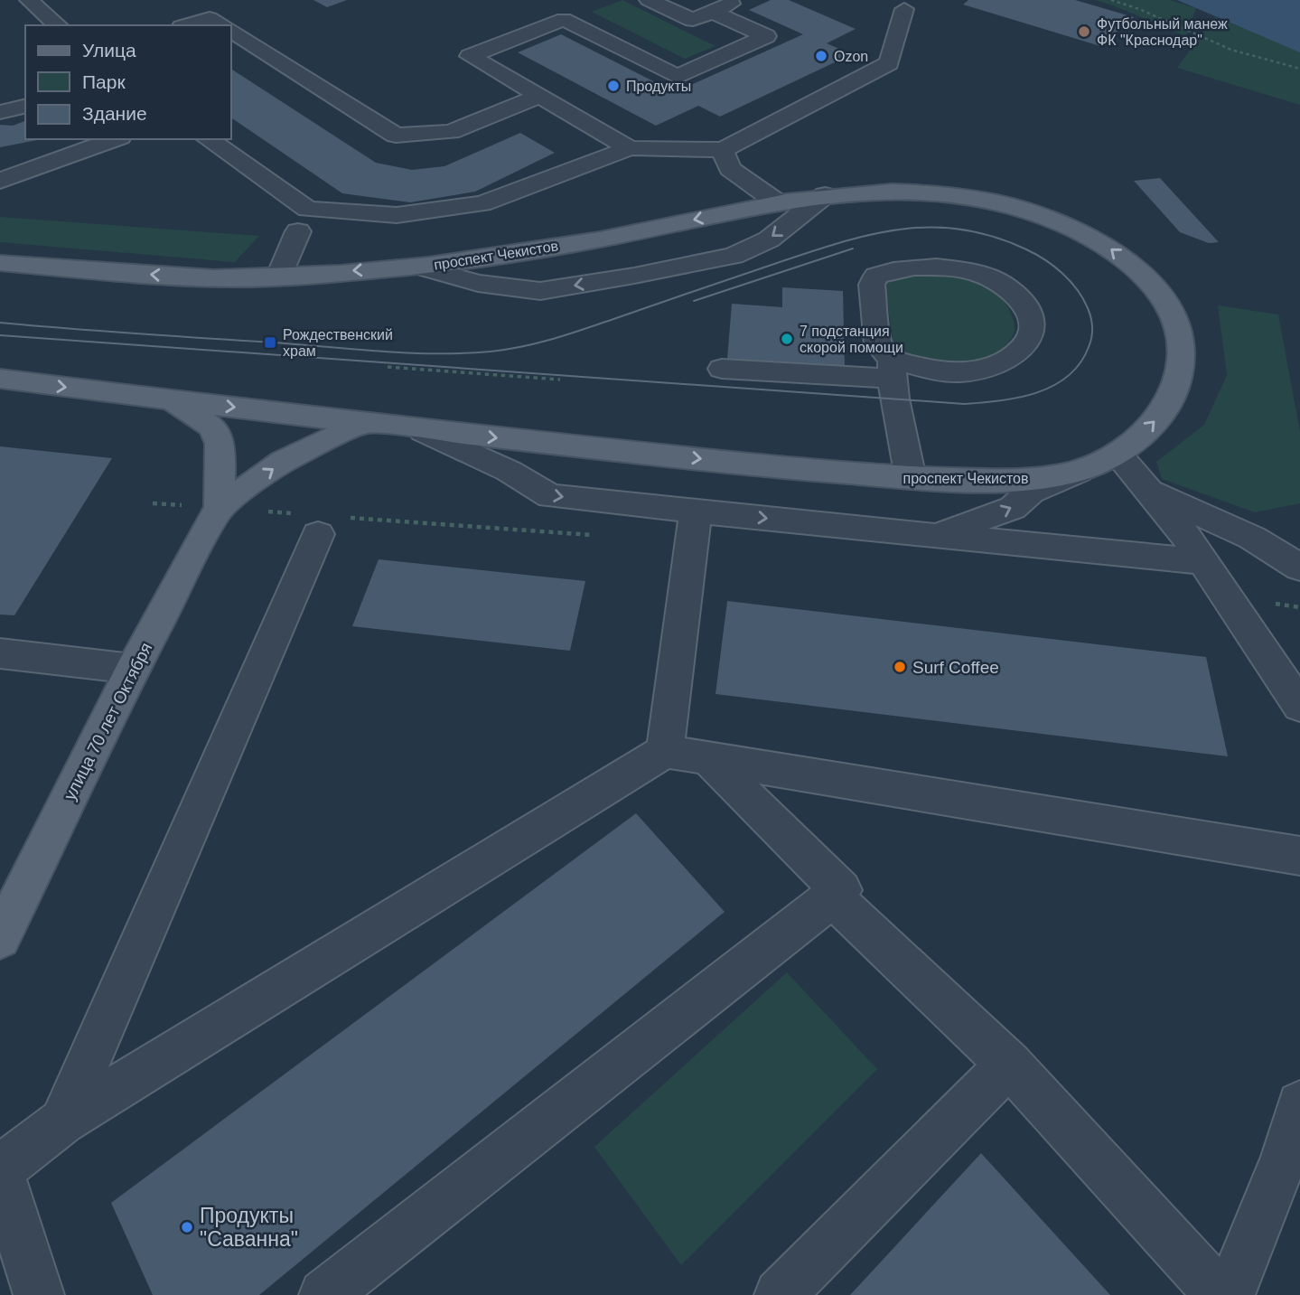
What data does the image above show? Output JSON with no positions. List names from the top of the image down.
{
  "streets": {
    "main road": ["проспект Чекистов", "улица 70 лет Октября"]
  },
  "crossings": [
    ["проспект Чекистов", "улица 70 лет Октября"]
  ],
  "places": {
    "other": [
      "Футбольный манеж ФК \"Краснодар\"",
      "Ozon",
      "Продукты",
      "7 подстанция скорой помощи",
      "Surf Coffee",
      "Продукты \"Саванна\""
    ],
    "transit": ["Рождественский храм"]
  },
  "legend": ["Улица", "Парк", "Здание"]
}
